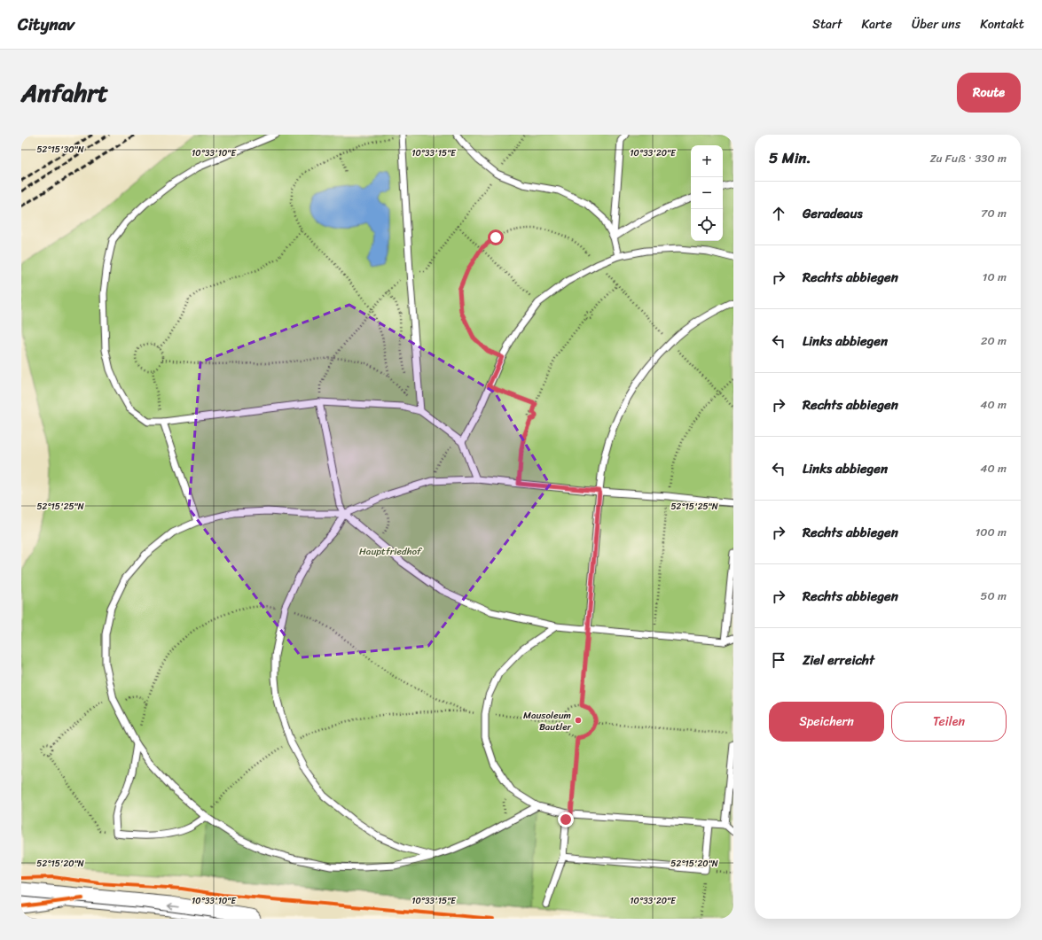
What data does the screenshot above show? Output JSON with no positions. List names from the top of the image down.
{
  "parks": ["Hauptfriedhof"],
  "places": ["Mausoleum Bautler"],
  "page": {
    "header": "Citynav",
    "nav": [
      "Start",
      "Karte",
      "Über uns",
      "Kontakt"
    ],
    "title": "Anfahrt",
    "buttons": [
      "Route",
      ["Speichern", "Teilen"]
    ],
    "heading": ["5 Min.", "Zu Fuß · 330 m"],
    "map_buttons": ["+", "−"],
    "list": [
      ["Geradeaus", "70 m"],
      ["Rechts abbiegen", "10 m"],
      ["Links abbiegen", "20 m"],
      ["Rechts abbiegen", "40 m"],
      ["Links abbiegen", "40 m"],
      ["Rechts abbiegen", "100 m"],
      ["Rechts abbiegen", "50 m"],
      "Ziel erreicht"
    ]
  },
  "coordinates": [
    "52°15'30\"N",
    "10°33'10\"E",
    "10°33'15\"E",
    "10°33'20\"E",
    "52°15'25\"N",
    "52°15'20\"N"
  ]
}
